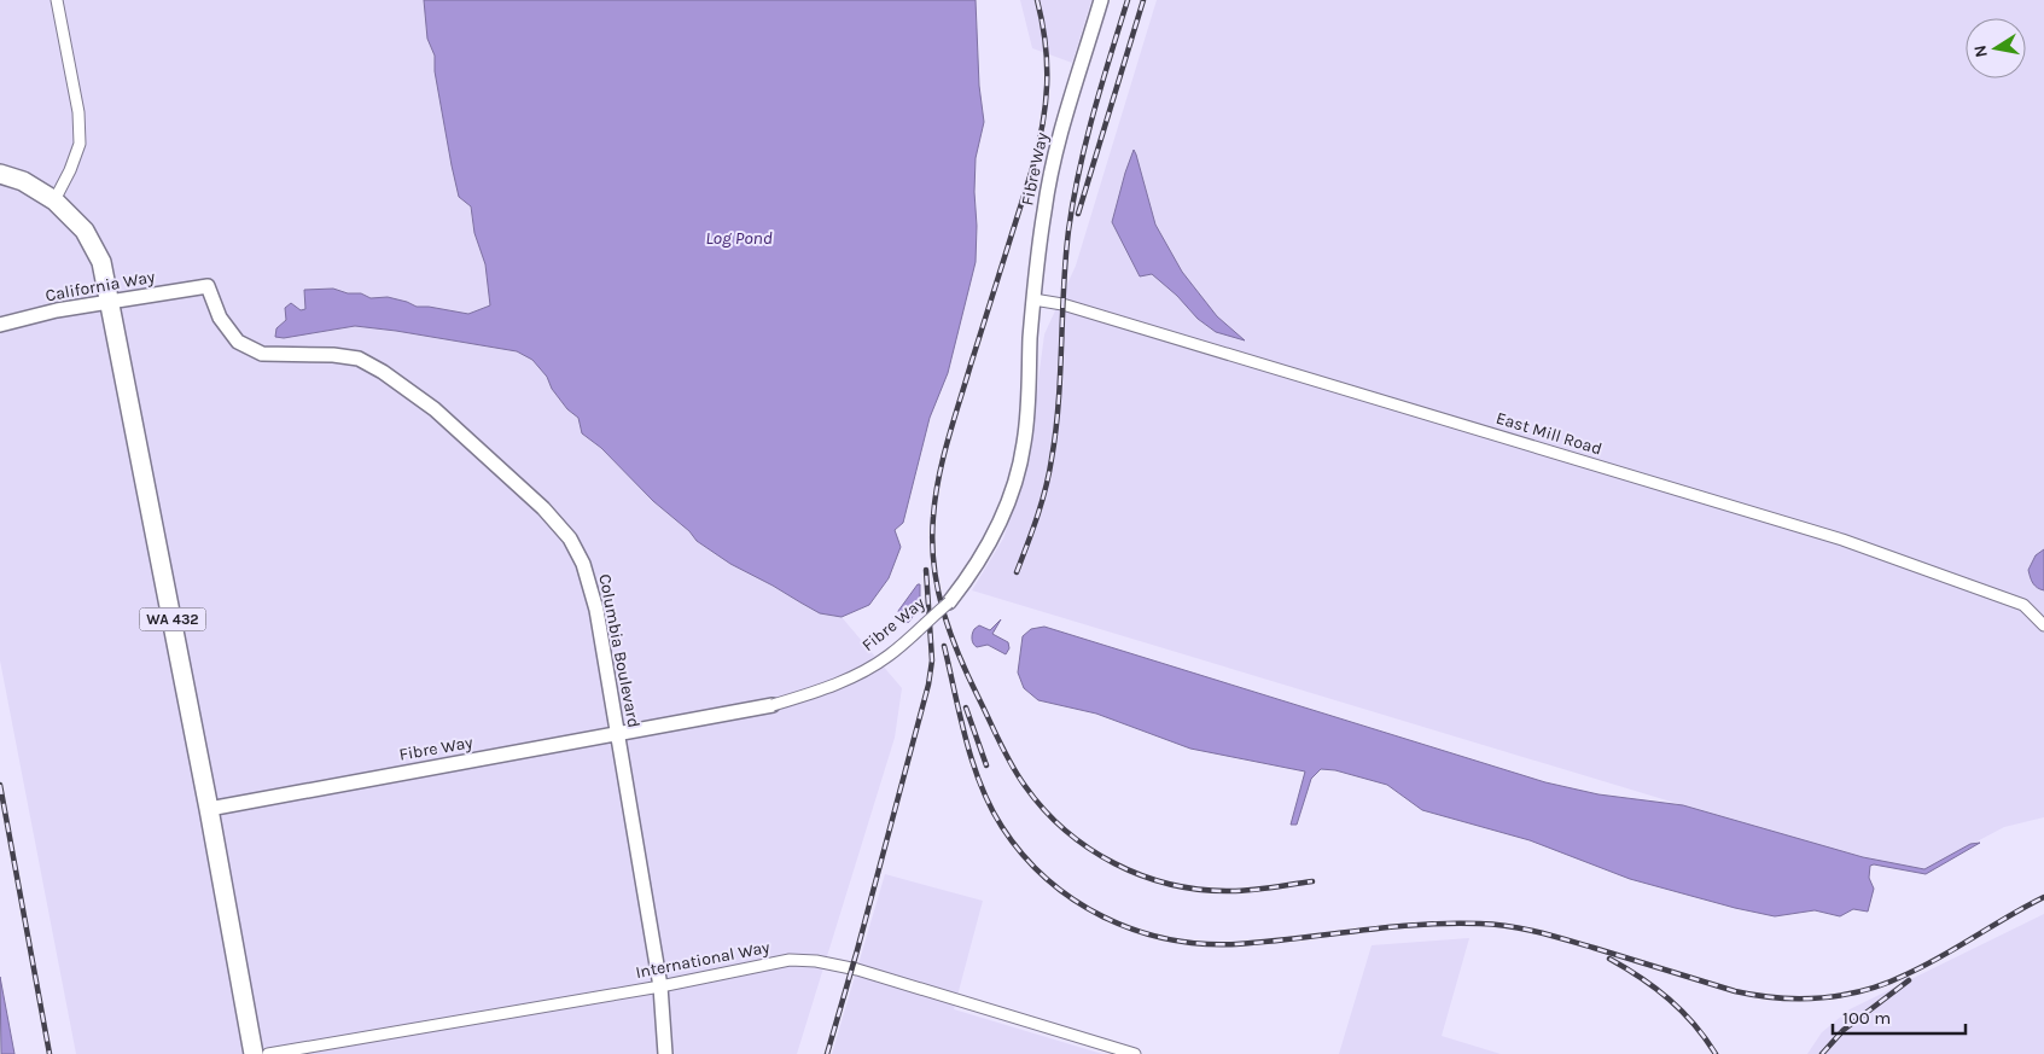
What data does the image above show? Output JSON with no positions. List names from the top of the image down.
{
  "streets": {
    "highway": ["WA 432"],
    "street": [
      "Fibre Way",
      "California Way",
      "East Mill Road",
      "Columbia Boulevard",
      "International Way"
    ]
  },
  "crossings": [
    ["Fibre Way", "East Mill Road"],
    ["Fibre Way", "WA 432"],
    ["Fibre Way", "Columbia Boulevard"],
    ["California Way", "WA 432"],
    ["California Way", "Columbia Boulevard"],
    ["Columbia Boulevard", "International Way"]
  ],
  "water": ["Log Pond"],
  "scale_bar": "100 m",
  "north": "left"
}
